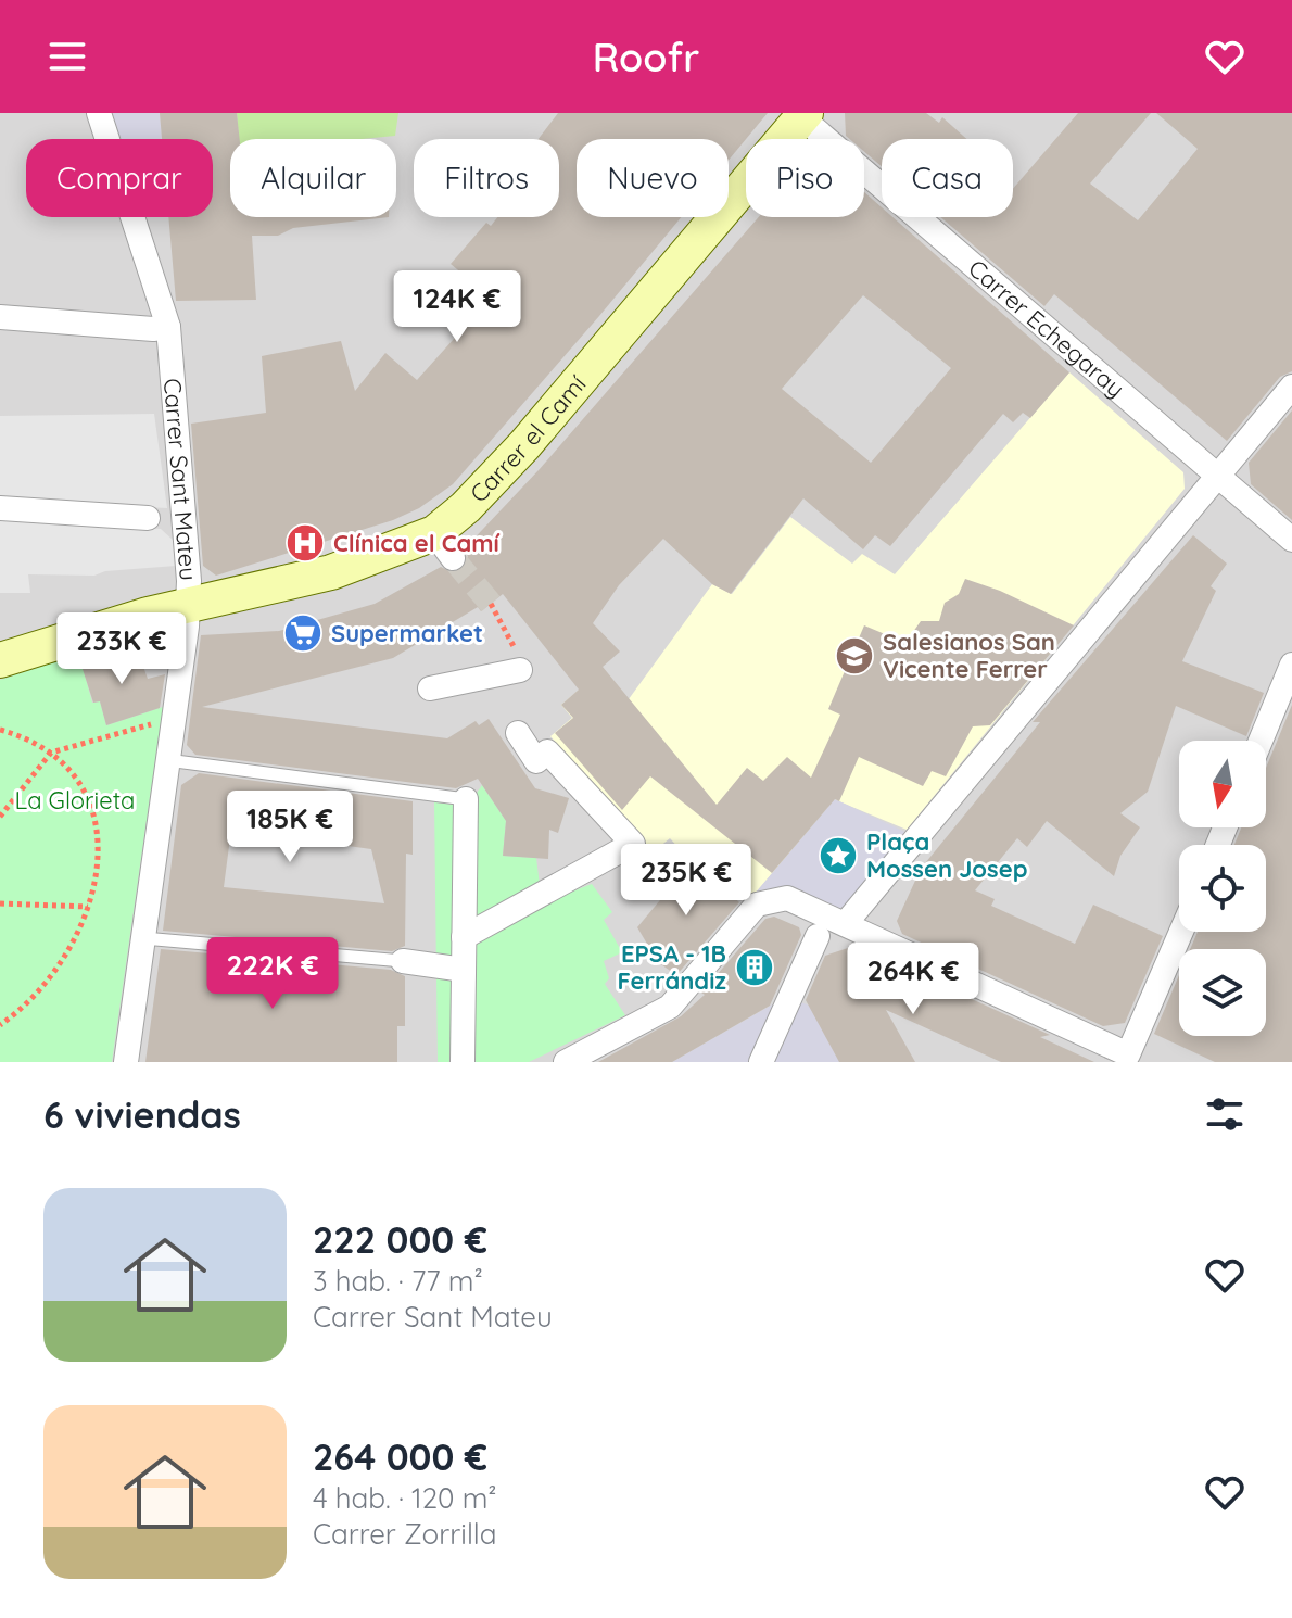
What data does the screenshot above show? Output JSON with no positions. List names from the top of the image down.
{
  "streets": {
    "street": ["Carrer Echegaray", "Carrer el Camí", "Carrer Sant Mateu"]
  },
  "crossings": [
    ["Carrer Echegaray", "Carrer el Camí"],
    ["Carrer el Camí", "Carrer Sant Mateu"]
  ],
  "parks": ["La Glorieta"],
  "places": {
    "hospital": ["Clínica el Camí"],
    "supermarket": ["Supermarket"],
    "school or university": ["Salesianos San Vicente Ferrer"],
    "place": ["Plaça Mossen Josep"],
    "building": ["EPSA - 1B Ferrándiz"]
  },
  "north": "bottom",
  "page": {
    "header": "Roofr",
    "chip": [
      "Comprar",
      "Alquilar",
      "Filtros",
      "Nuevo",
      "Piso",
      "Casa"
    ],
    "price": [
      "124K €",
      "233K €",
      "185K €",
      "235K €",
      "222K €",
      "264K €"
    ],
    "heading": "6 viviendas",
    "list": [
      {
        "name": "222 000 €",
        "note": "3 hab. · 77 m² · Carrer Sant Mateu"
      },
      {
        "name": "264 000 €",
        "note": "4 hab. · 120 m² · Carrer Zorrilla"
      }
    ]
  }
}
